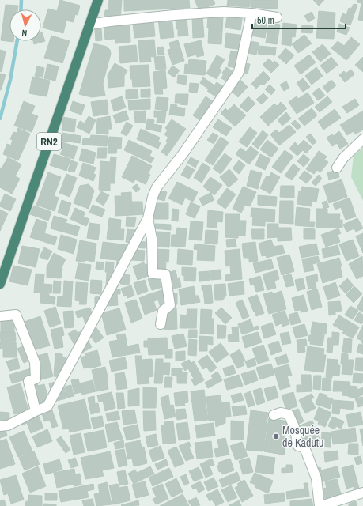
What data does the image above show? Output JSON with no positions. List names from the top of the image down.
{
  "streets": {
    "highway": ["RN2"]
  },
  "places": ["Mosquée de Kadutu"],
  "scale_bar": "50 m",
  "north": "bottom"
}
